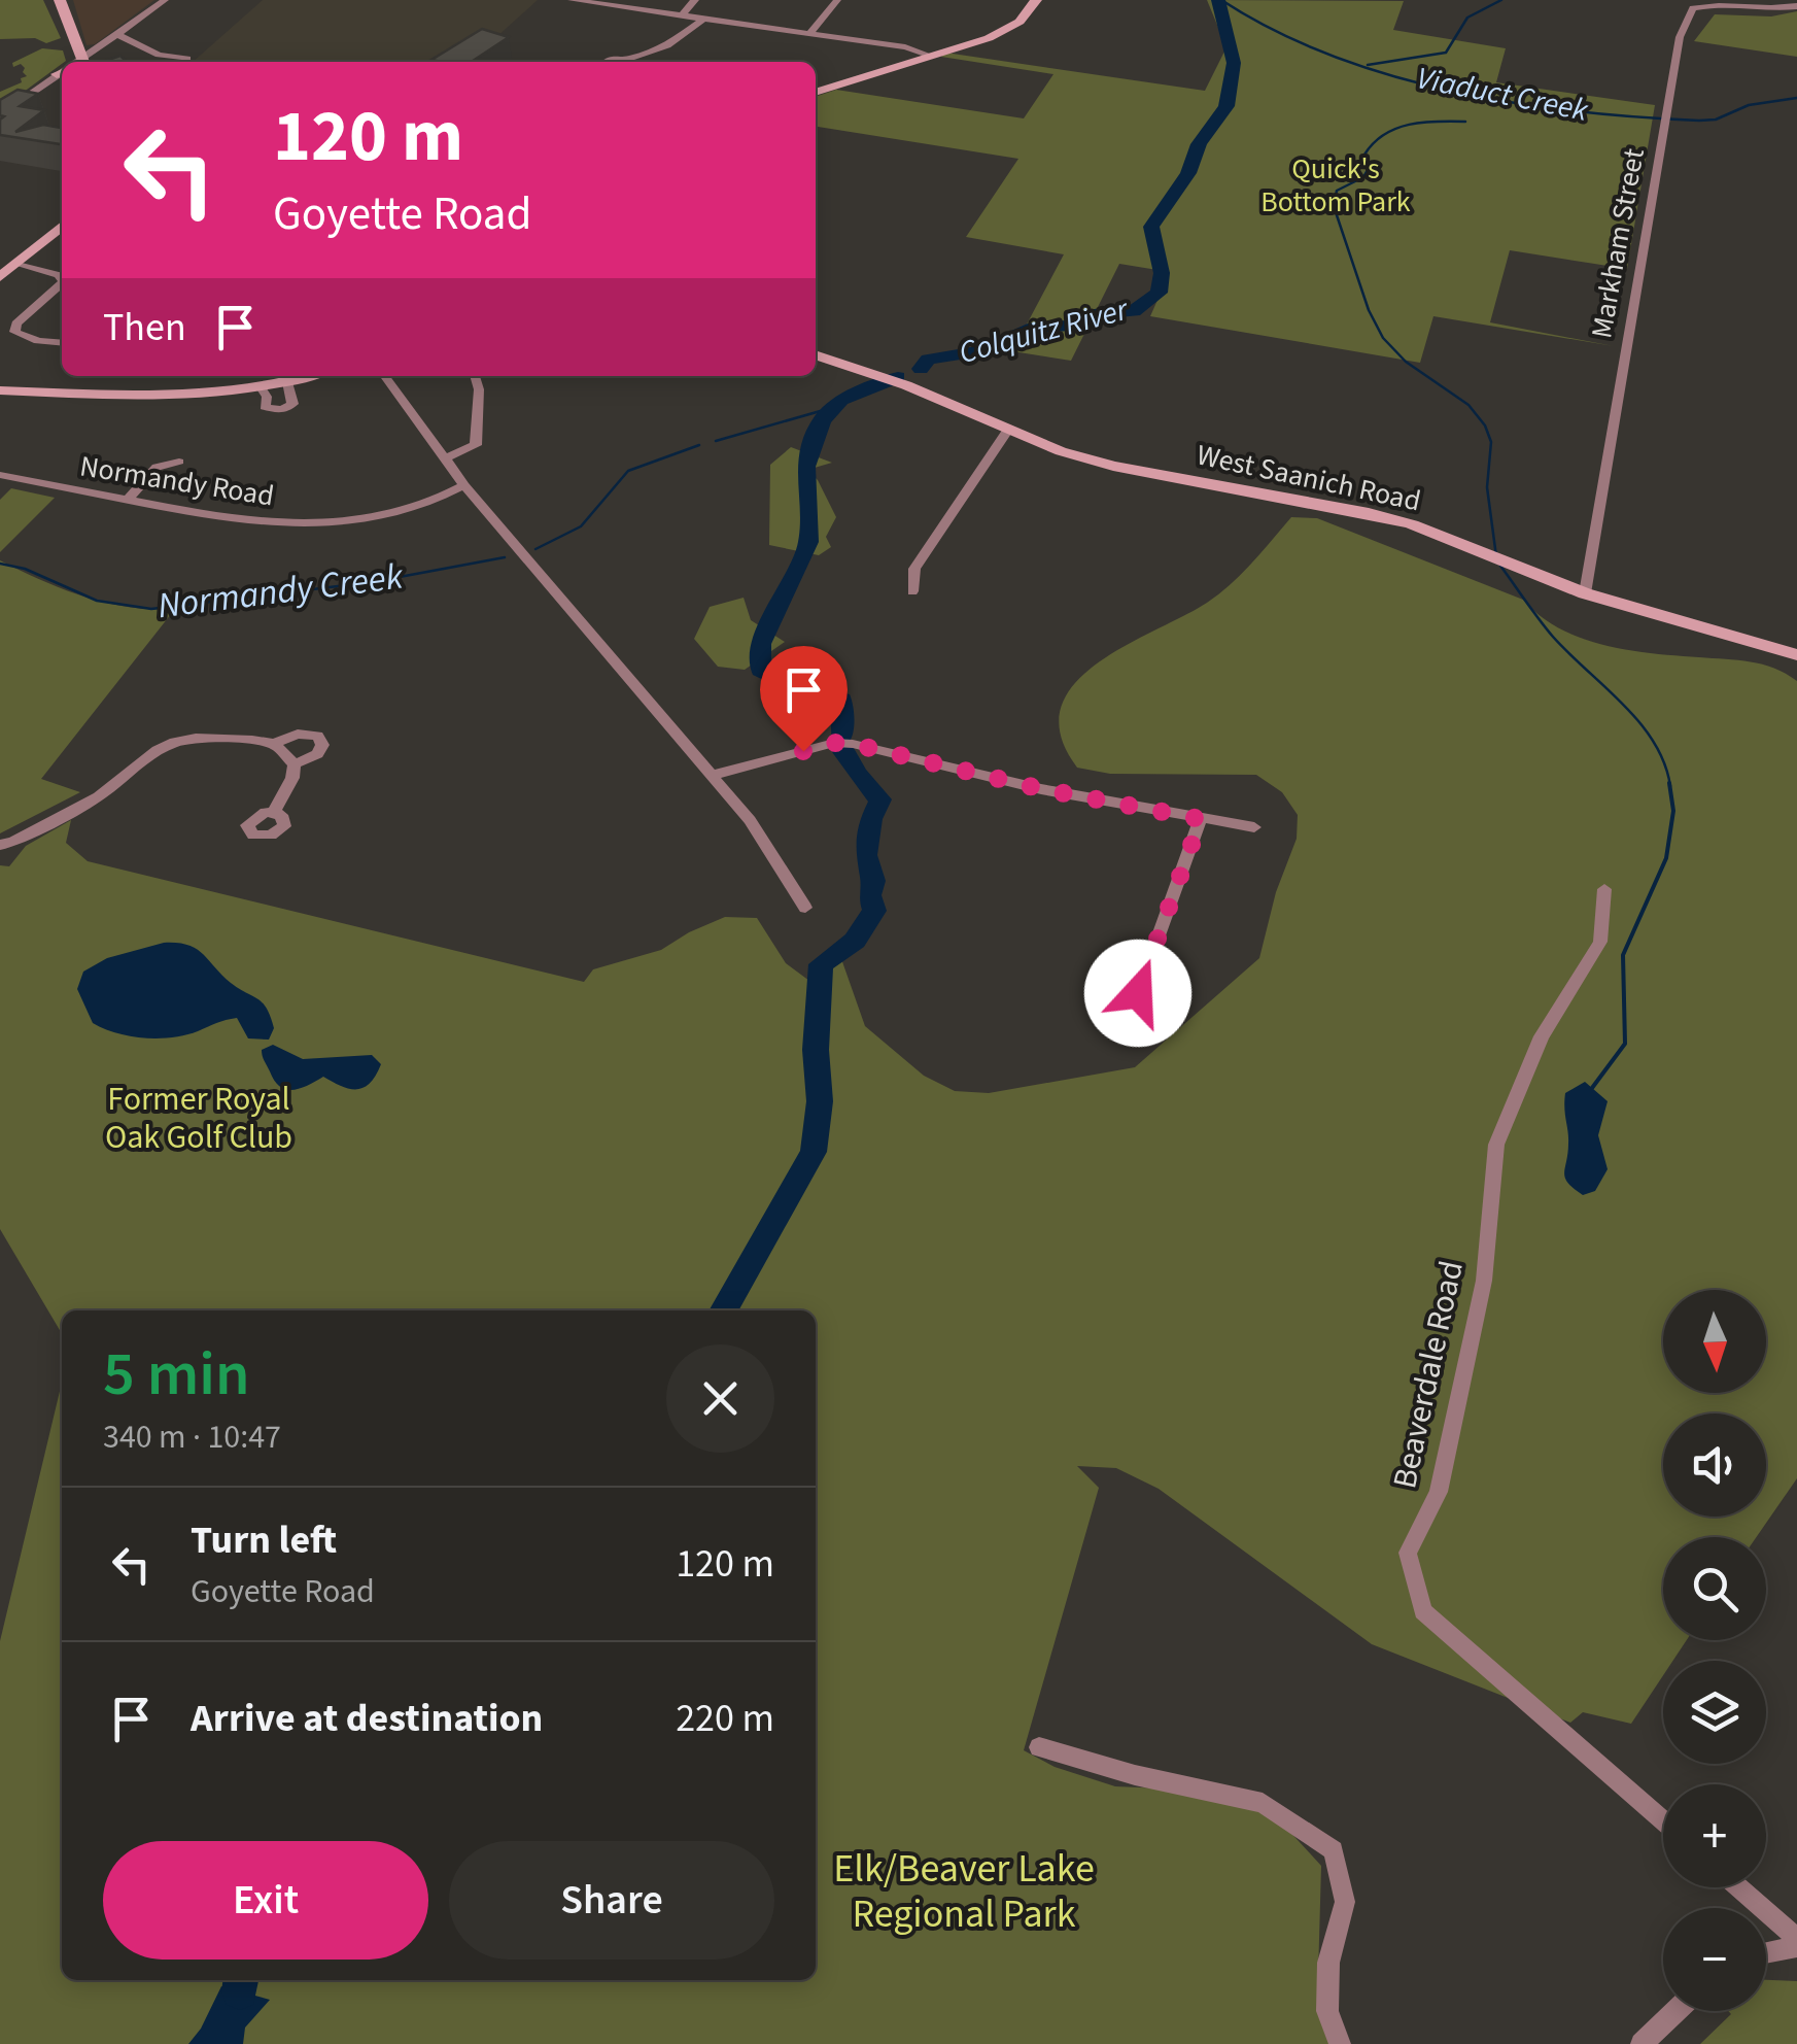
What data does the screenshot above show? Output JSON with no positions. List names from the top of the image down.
{
  "streets": {
    "main road": ["West Saanich Road"],
    "street": ["Markham Street", "Normandy Road", "Beaverdale Road"]
  },
  "crossings": [
    ["Markham Street", "West Saanich Road"]
  ],
  "water": ["Viaduct Creek", "Colquitz River", "Normandy Creek"],
  "parks": ["Quick's Bottom Park", "Former Royal Oak Golf Club", "Elk/Beaver Lake Regional Park"],
  "north": "bottom",
  "page": {
    "turn": ["120 m", "Goyette Road"],
    "then": "Then",
    "map_buttons": ["+", "−"],
    "heading": ["5 min", "340 m · 10:47"],
    "list": [
      {
        "name": "Turn left",
        "note": "Goyette Road",
        "value": "120 m"
      },
      {
        "name": "Arrive at destination",
        "value": "220 m"
      }
    ],
    "buttons": ["Exit", "Share"]
  }
}
